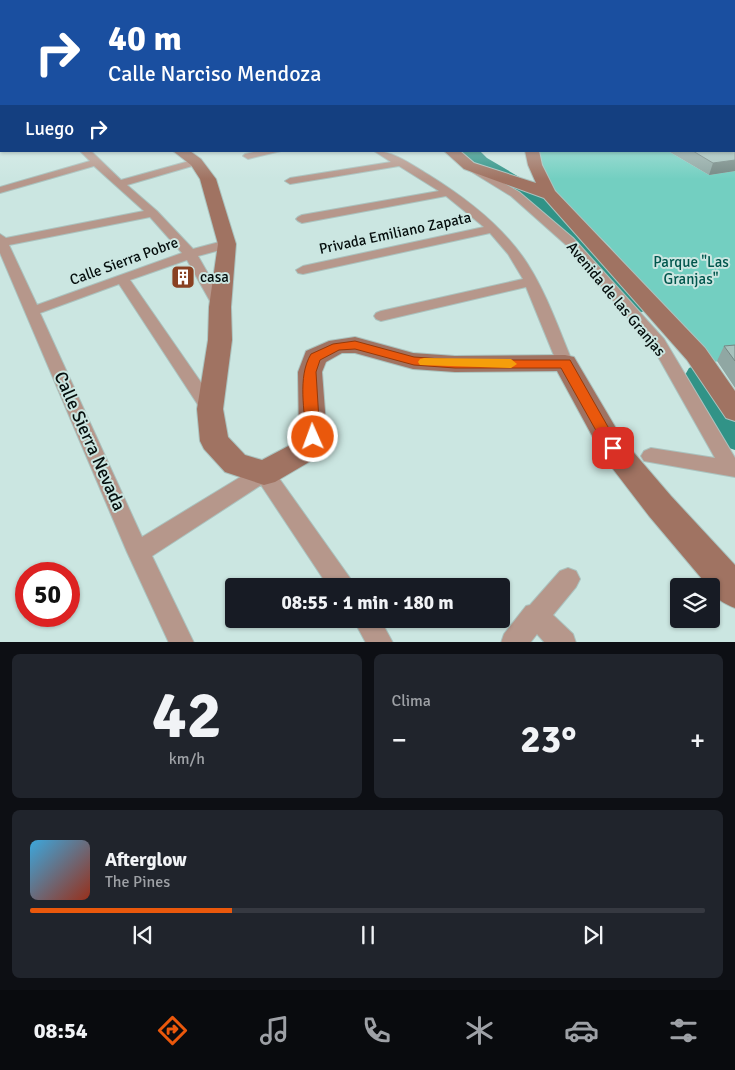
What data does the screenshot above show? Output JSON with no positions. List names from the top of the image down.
{
  "streets": {
    "main road": ["Avenida de las Granjas"],
    "street": ["Privada Emiliano Zapata", "Calle Sierra Pobre", "Calle Sierra Nevada"]
  },
  "crossings": [
    ["Calle Sierra Pobre", "Calle Sierra Nevada"]
  ],
  "parks": ["Parque \"Las Granjas\""],
  "places": {
    "building": ["casa"]
  },
  "page": {
    "turn": ["40 m", "Calle Narciso Mendoza"],
    "then": "Luego",
    "limit": "50",
    "trip": "08:55 · 1 min · 180 m",
    "tile": [
      ["42", "km/h"],
      "Clima"
    ],
    "heat": ["−", "23°", "+"],
    "song": ["Afterglow", "The Pines"],
    "tabs": "08:54"
  }
}
